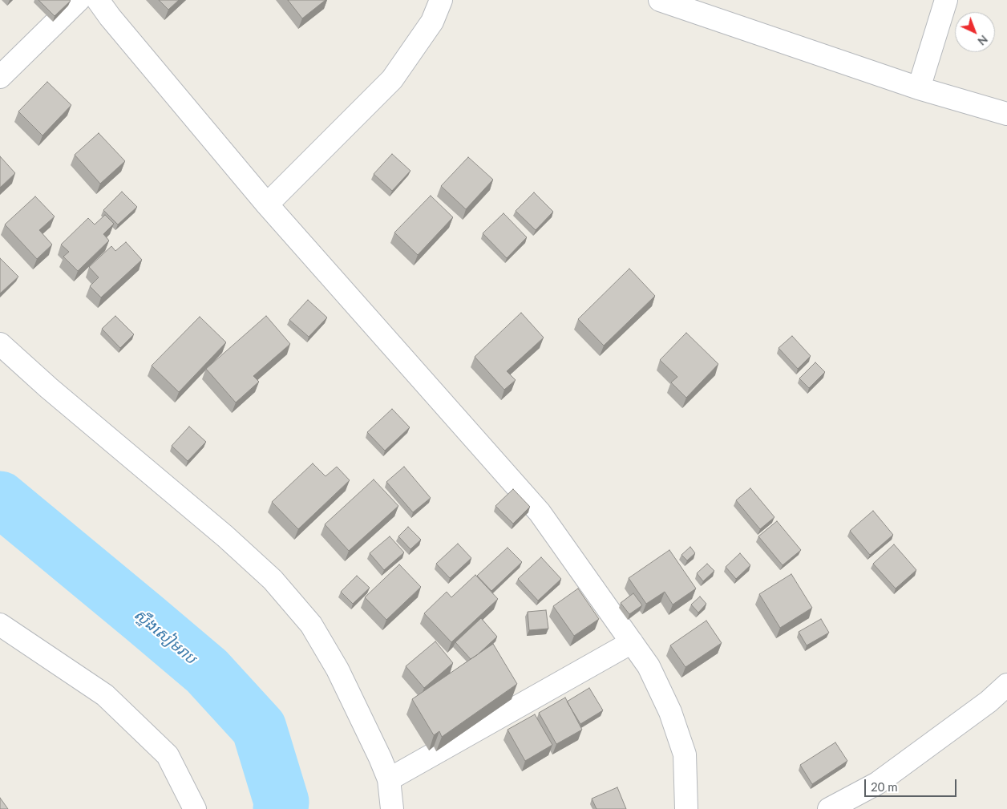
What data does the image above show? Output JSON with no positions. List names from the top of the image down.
{
  "water": ["ស្ទឹងសៀមរាប"],
  "scale_bar": "20 m",
  "north": "bottom right"
}
